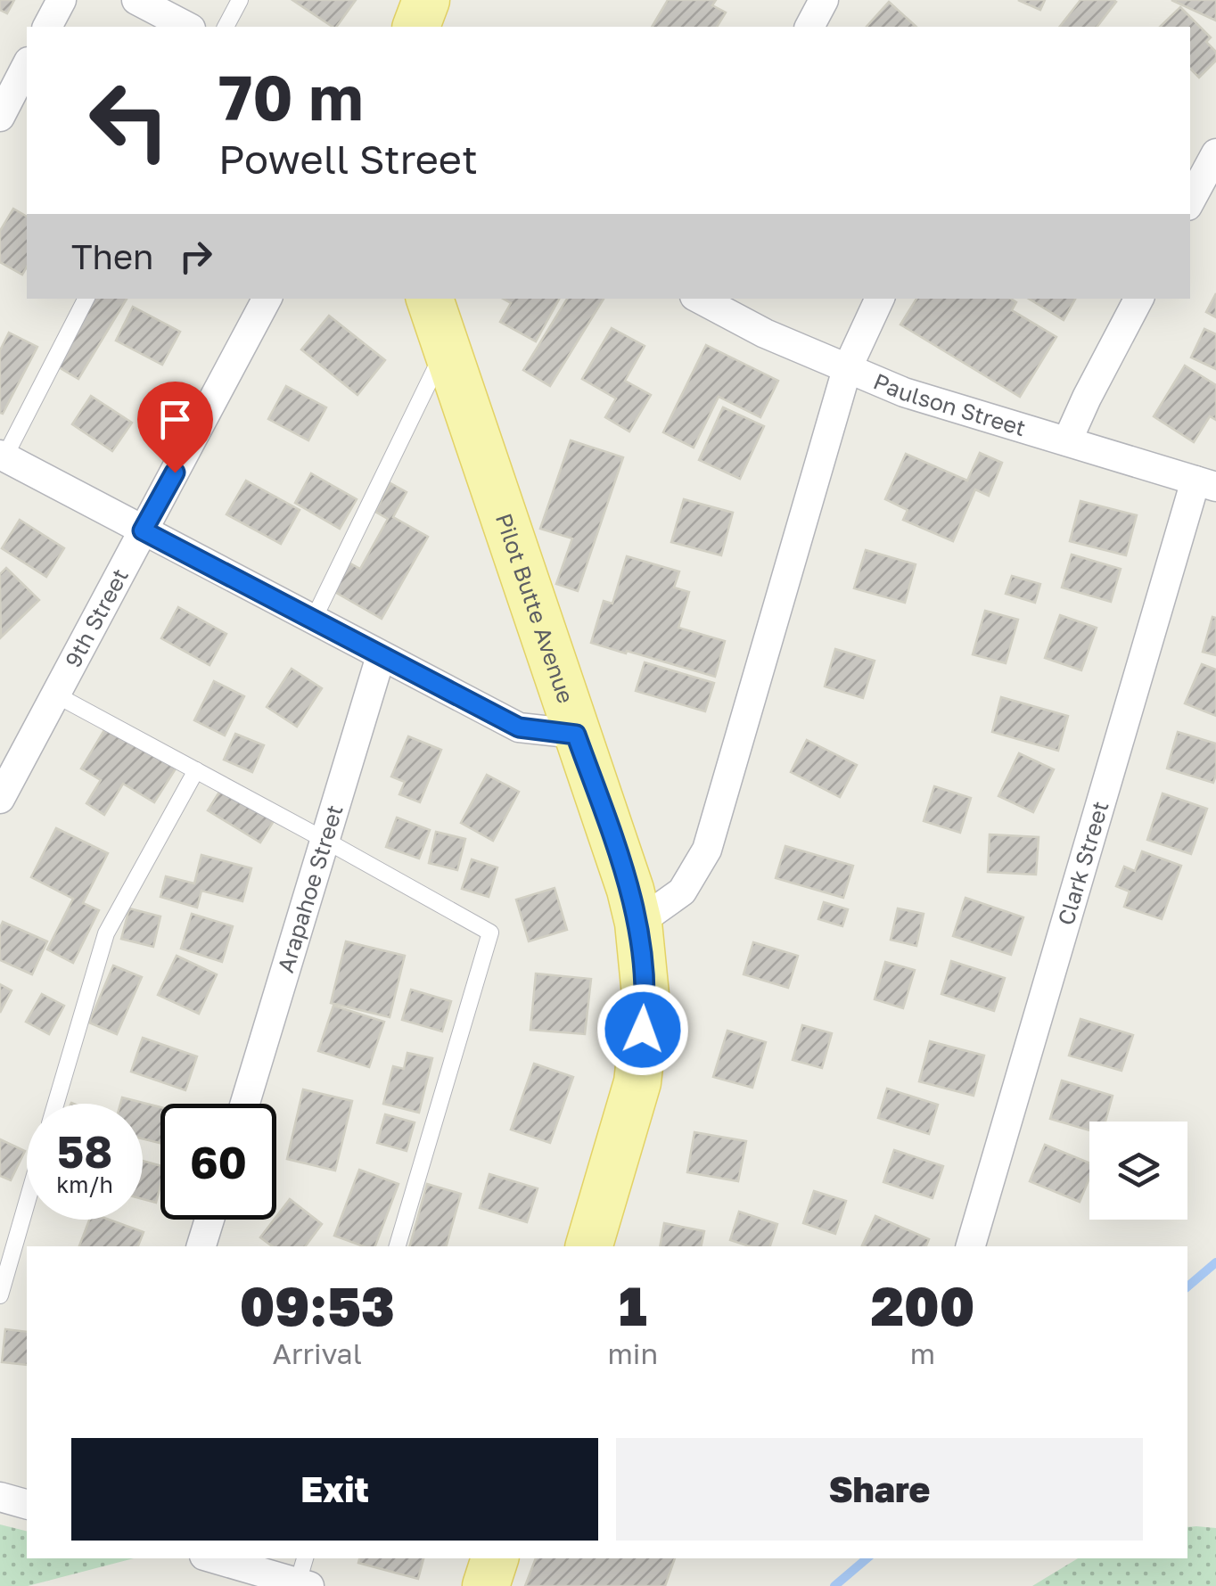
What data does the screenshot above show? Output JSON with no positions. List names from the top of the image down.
{
  "streets": {
    "main road": ["Pilot Butte Avenue"],
    "street": [
      "Paulson Street",
      "9th Street",
      "Clark Street",
      "Arapahoe Street"
    ]
  },
  "crossings": [
    ["Paulson Street", "Clark Street"]
  ],
  "page": {
    "turn": ["70 m", "Powell Street"],
    "then": "Then",
    "speed": "58 km/h",
    "limit": "60",
    "eta": [
      "09:53",
      "Arrival",
      "1",
      "min",
      "200",
      "m"
    ],
    "buttons": ["Exit", "Share"]
  }
}
